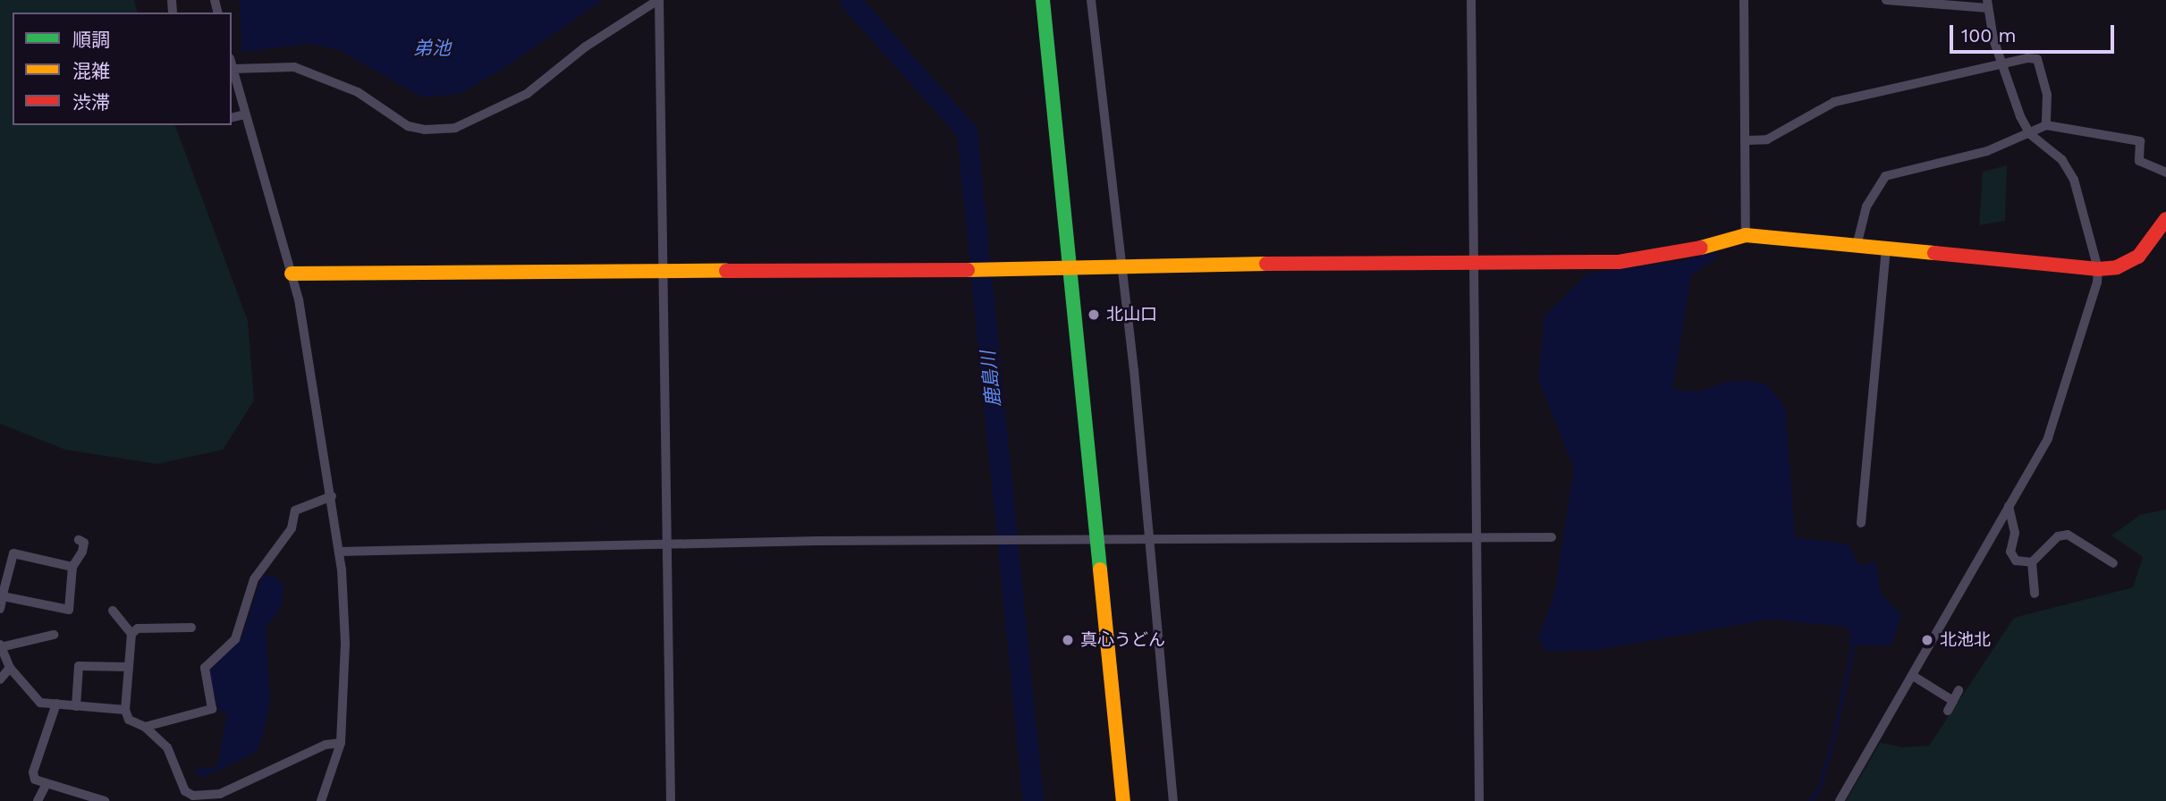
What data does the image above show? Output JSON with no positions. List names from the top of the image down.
{
  "water": ["弟池", "鹿島川"],
  "places": ["北山口", "真心うどん", "北池北"],
  "legend": ["順調", "混雑", "渋滞"],
  "scale_bar": "100 m"
}
